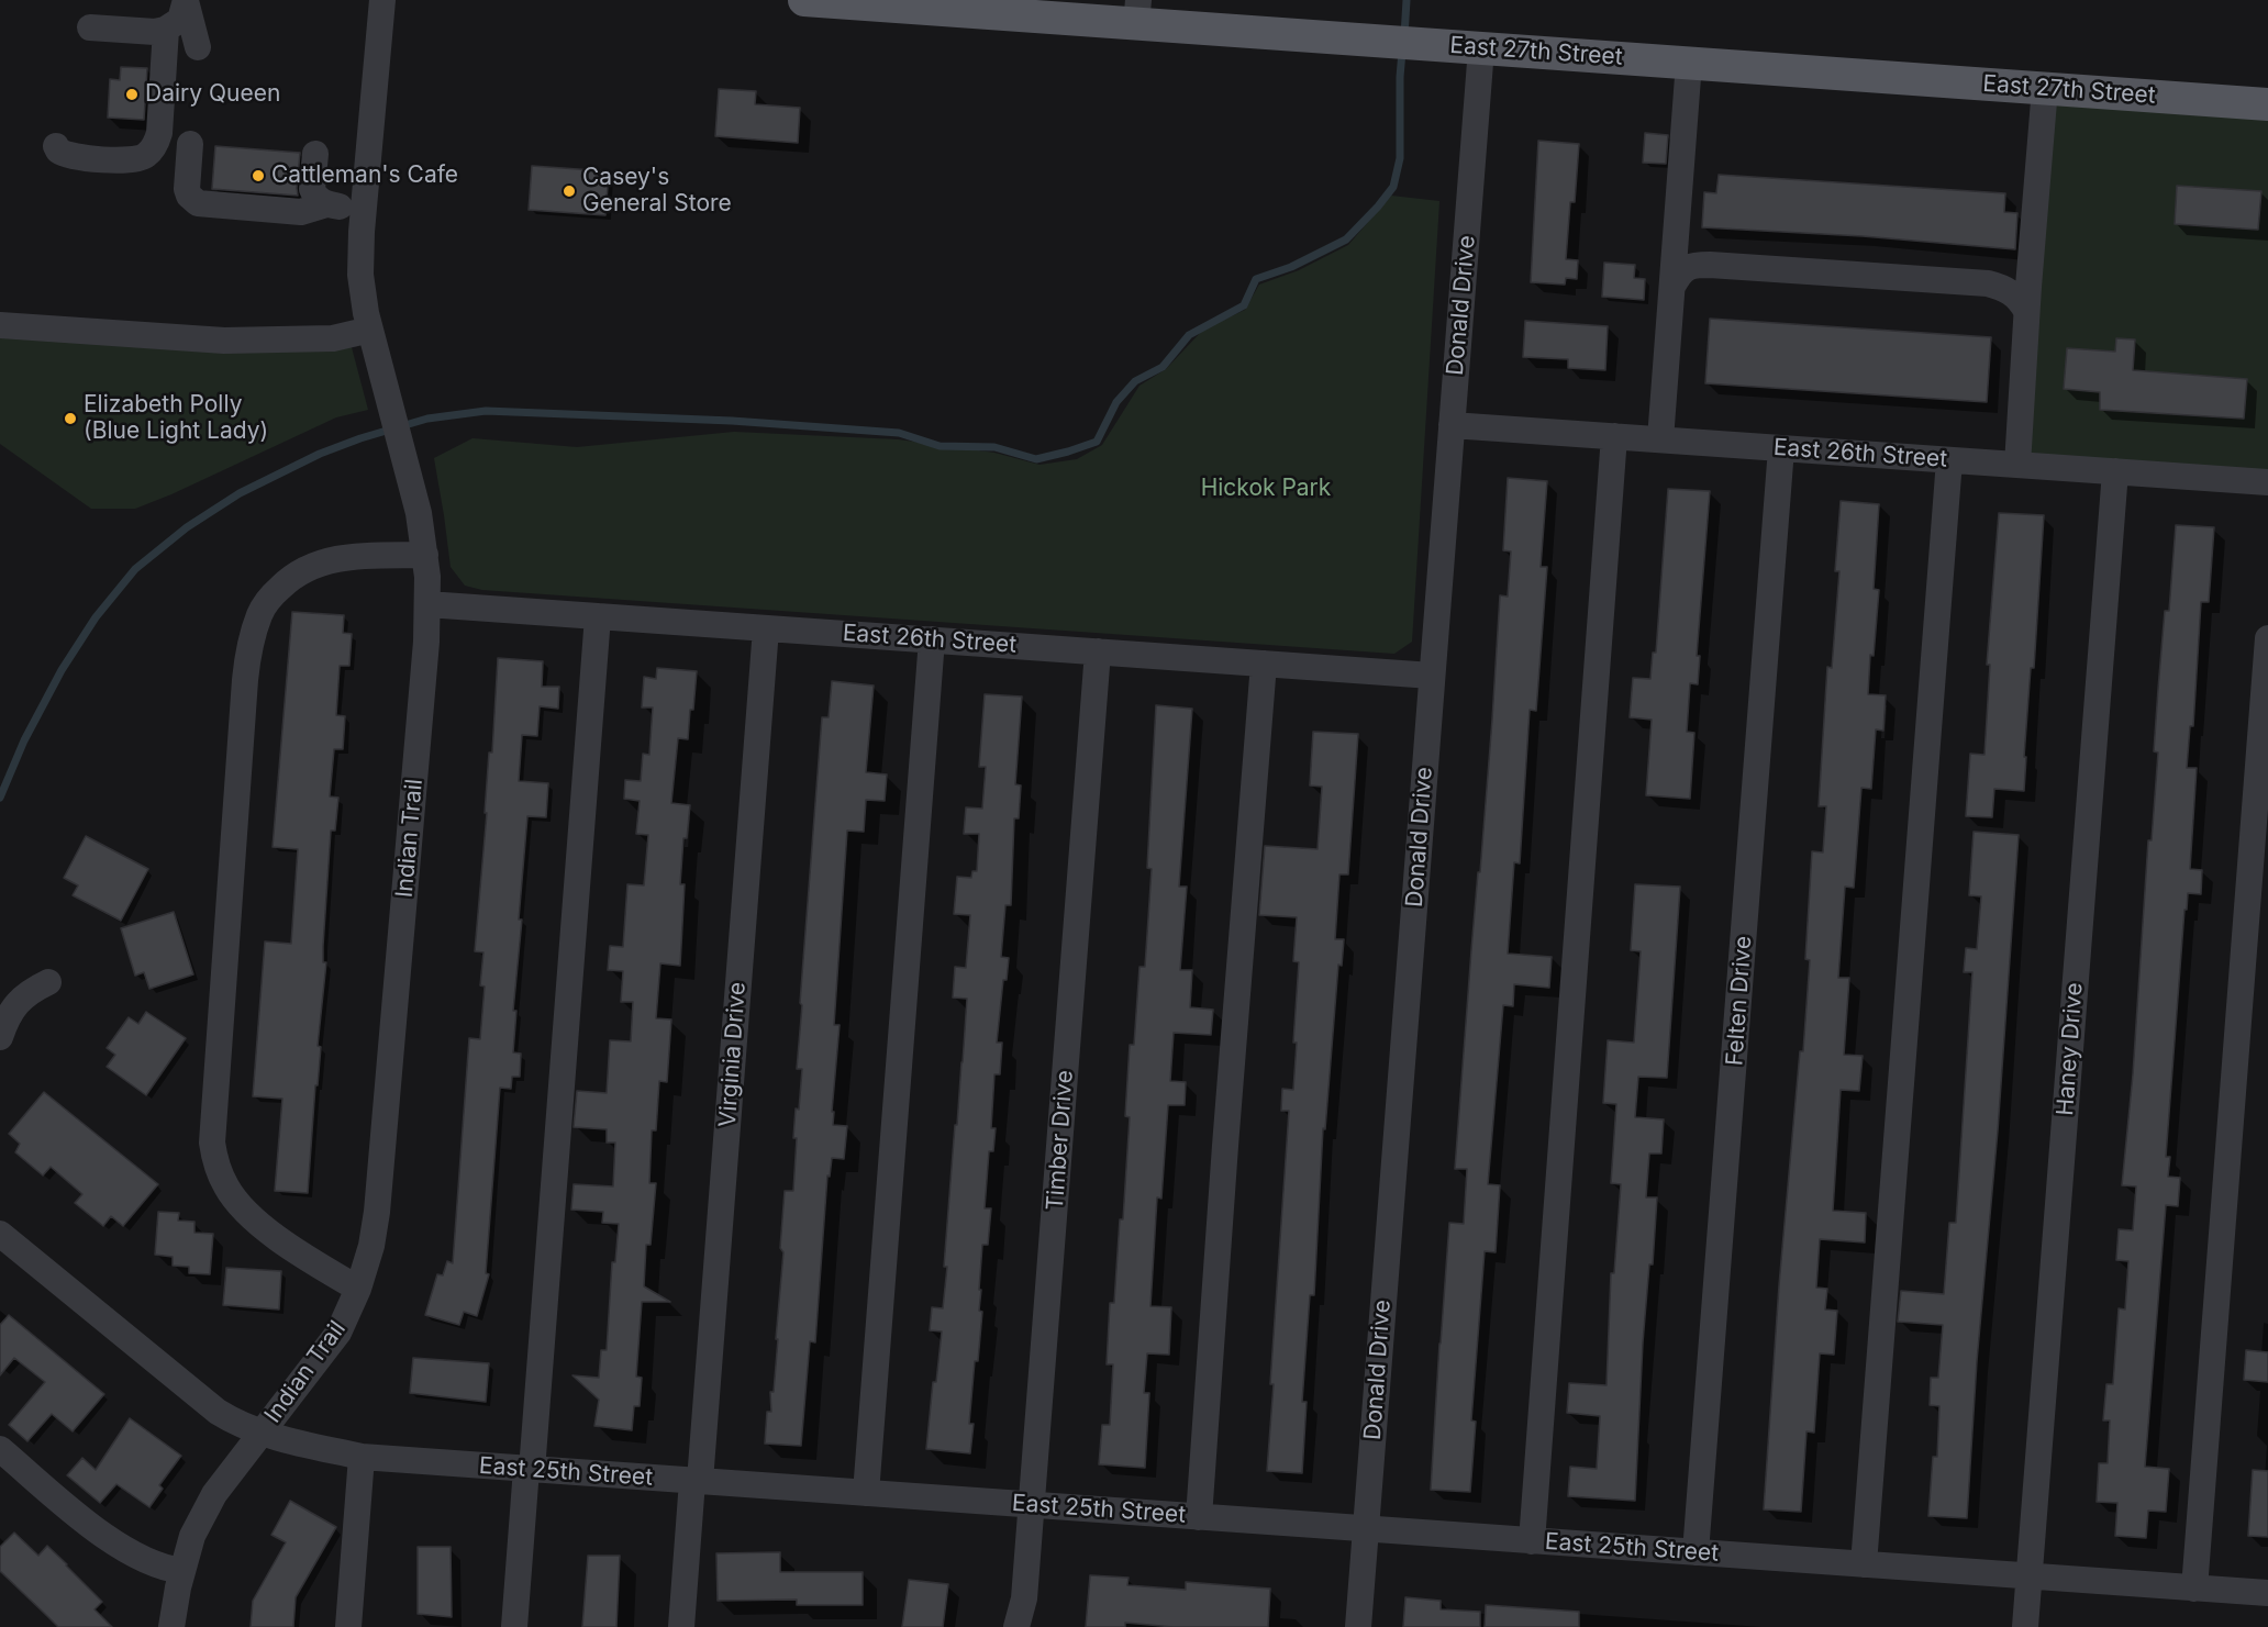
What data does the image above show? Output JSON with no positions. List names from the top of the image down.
{
  "streets": {
    "main road": ["East 27th Street"],
    "street": [
      "Donald Drive",
      "East 26th Street",
      "Indian Trail",
      "Felten Drive",
      "Haney Drive",
      "Virginia Drive",
      "Timber Drive",
      "East 25th Street"
    ]
  },
  "crossings": [
    ["East 27th Street", "Donald Drive"],
    ["Donald Drive", "East 26th Street"],
    ["Donald Drive", "East 25th Street"],
    ["East 26th Street", "Indian Trail"],
    ["East 26th Street", "Felten Drive"],
    ["East 26th Street", "Haney Drive"],
    ["East 26th Street", "Virginia Drive"],
    ["East 26th Street", "Timber Drive"],
    ["Indian Trail", "East 25th Street"],
    ["Felten Drive", "East 25th Street"],
    ["Haney Drive", "East 25th Street"],
    ["Virginia Drive", "East 25th Street"],
    ["Timber Drive", "East 25th Street"]
  ],
  "parks": ["Hickok Park"],
  "places": [
    "Dairy Queen",
    "Cattleman's Cafe",
    "Casey's General Store",
    "Elizabeth Polly (Blue Light Lady)"
  ]
}
